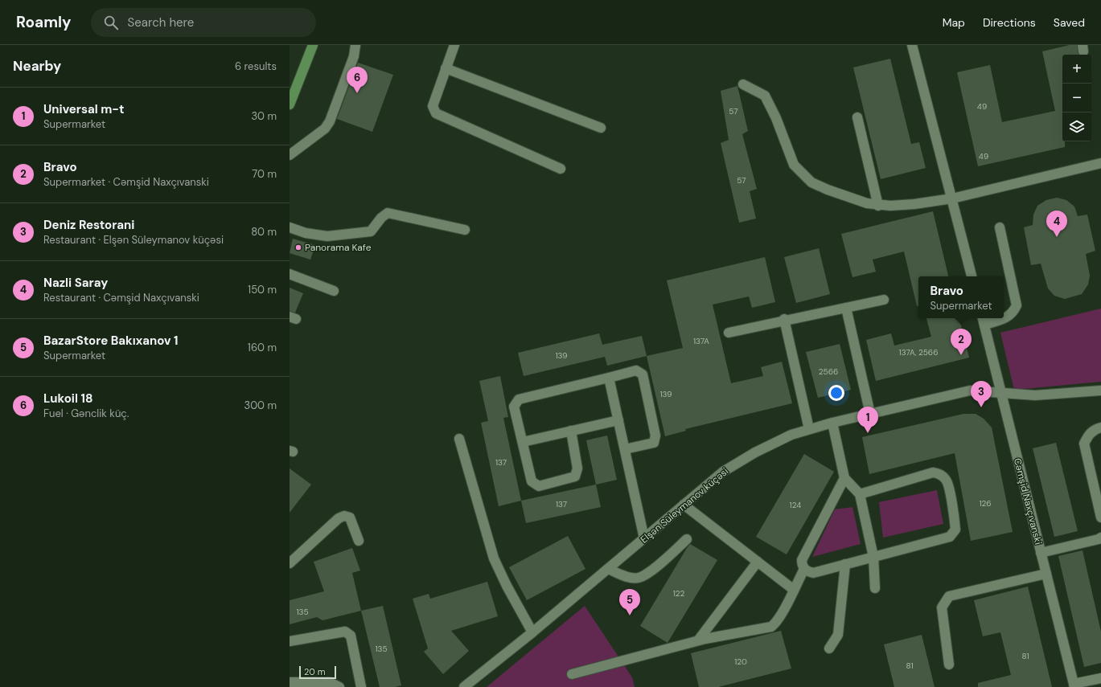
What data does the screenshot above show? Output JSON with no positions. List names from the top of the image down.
{
  "streets": {
    "street": ["Cəmşid Naxçıvanski", "Elşən Süleymanov küçəsi"]
  },
  "crossings": [
    ["Cəmşid Naxçıvanski", "Elşən Süleymanov küçəsi"]
  ],
  "places": ["Panorama Kafe"],
  "house_numbers": [
    "49",
    "57",
    "49",
    "57",
    "137A",
    "137A, 2566",
    "139",
    "2566",
    "139",
    "137",
    "126",
    "137",
    "124",
    "122",
    "135",
    "135",
    "81",
    "120",
    "81"
  ],
  "scale_bar": "20 m",
  "page": {
    "header": "Roamly",
    "search": "Search here",
    "nav": ["Map", "Directions", "Saved"],
    "heading": ["Nearby", "6 results"],
    "map_buttons": ["+", "−"],
    "pins": [
      "6",
      "4",
      "2",
      "3",
      "1",
      "5"
    ],
    "list": [
      {
        "mark": "1",
        "name": "Universal m-t",
        "note": "Supermarket",
        "value": "30 m"
      },
      {
        "mark": "2",
        "name": "Bravo",
        "note": "Supermarket · Cəmşid Naxçıvanski",
        "value": "70 m"
      },
      {
        "mark": "3",
        "name": "Deniz Restorani",
        "note": "Restaurant · Elşən Süleymanov küçəsi",
        "value": "80 m"
      },
      {
        "mark": "4",
        "name": "Nazli Saray",
        "note": "Restaurant · Cəmşid Naxçıvanski",
        "value": "150 m"
      },
      {
        "mark": "5",
        "name": "BazarStore Bakıxanov 1",
        "note": "Supermarket",
        "value": "160 m"
      },
      {
        "mark": "6",
        "name": "Lukoil 18",
        "note": "Fuel · Gənclik küç.",
        "value": "300 m"
      }
    ],
    "popup": ["Bravo", "Supermarket"],
    "scale": "20 m"
  }
}
